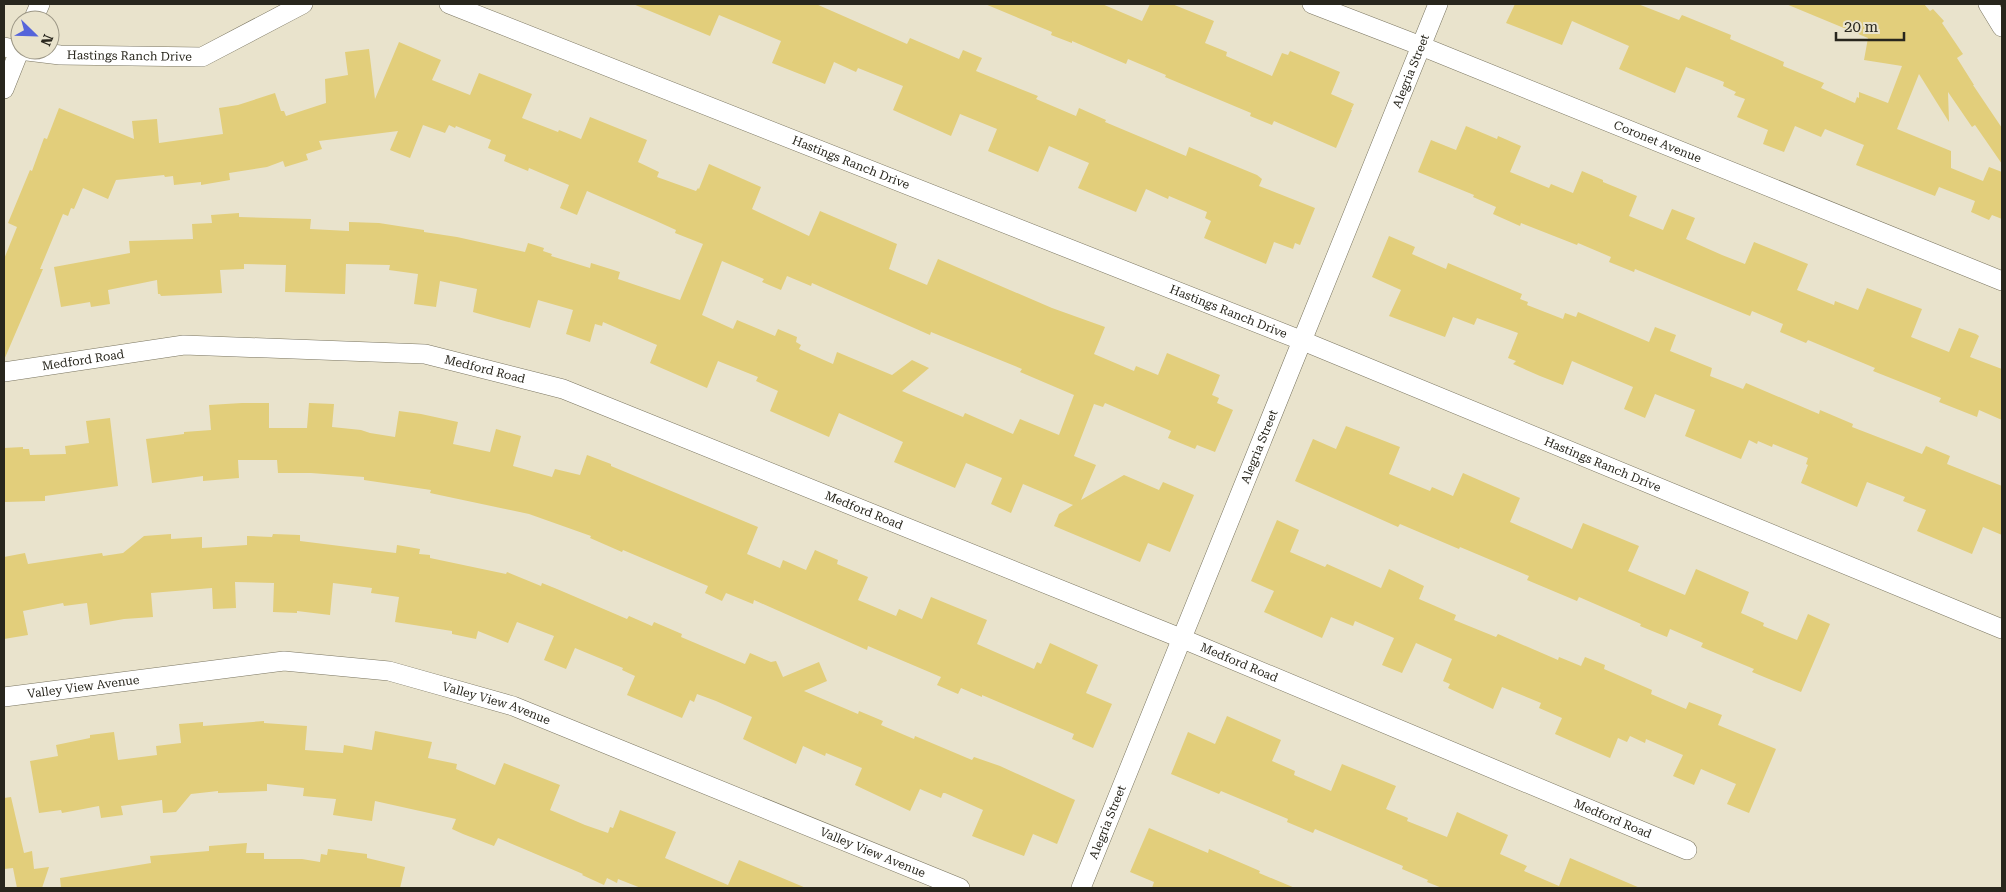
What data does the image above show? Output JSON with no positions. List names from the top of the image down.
{
  "streets": {
    "street": [
      "Hastings Ranch Drive",
      "Alegria Street",
      "Coronet Avenue",
      "Medford Road",
      "Valley View Avenue"
    ]
  },
  "crossings": [
    ["Hastings Ranch Drive", "Alegria Street"],
    ["Alegria Street", "Coronet Avenue"],
    ["Alegria Street", "Medford Road"]
  ],
  "scale_bar": "20 m",
  "north": "bottom right"
}
